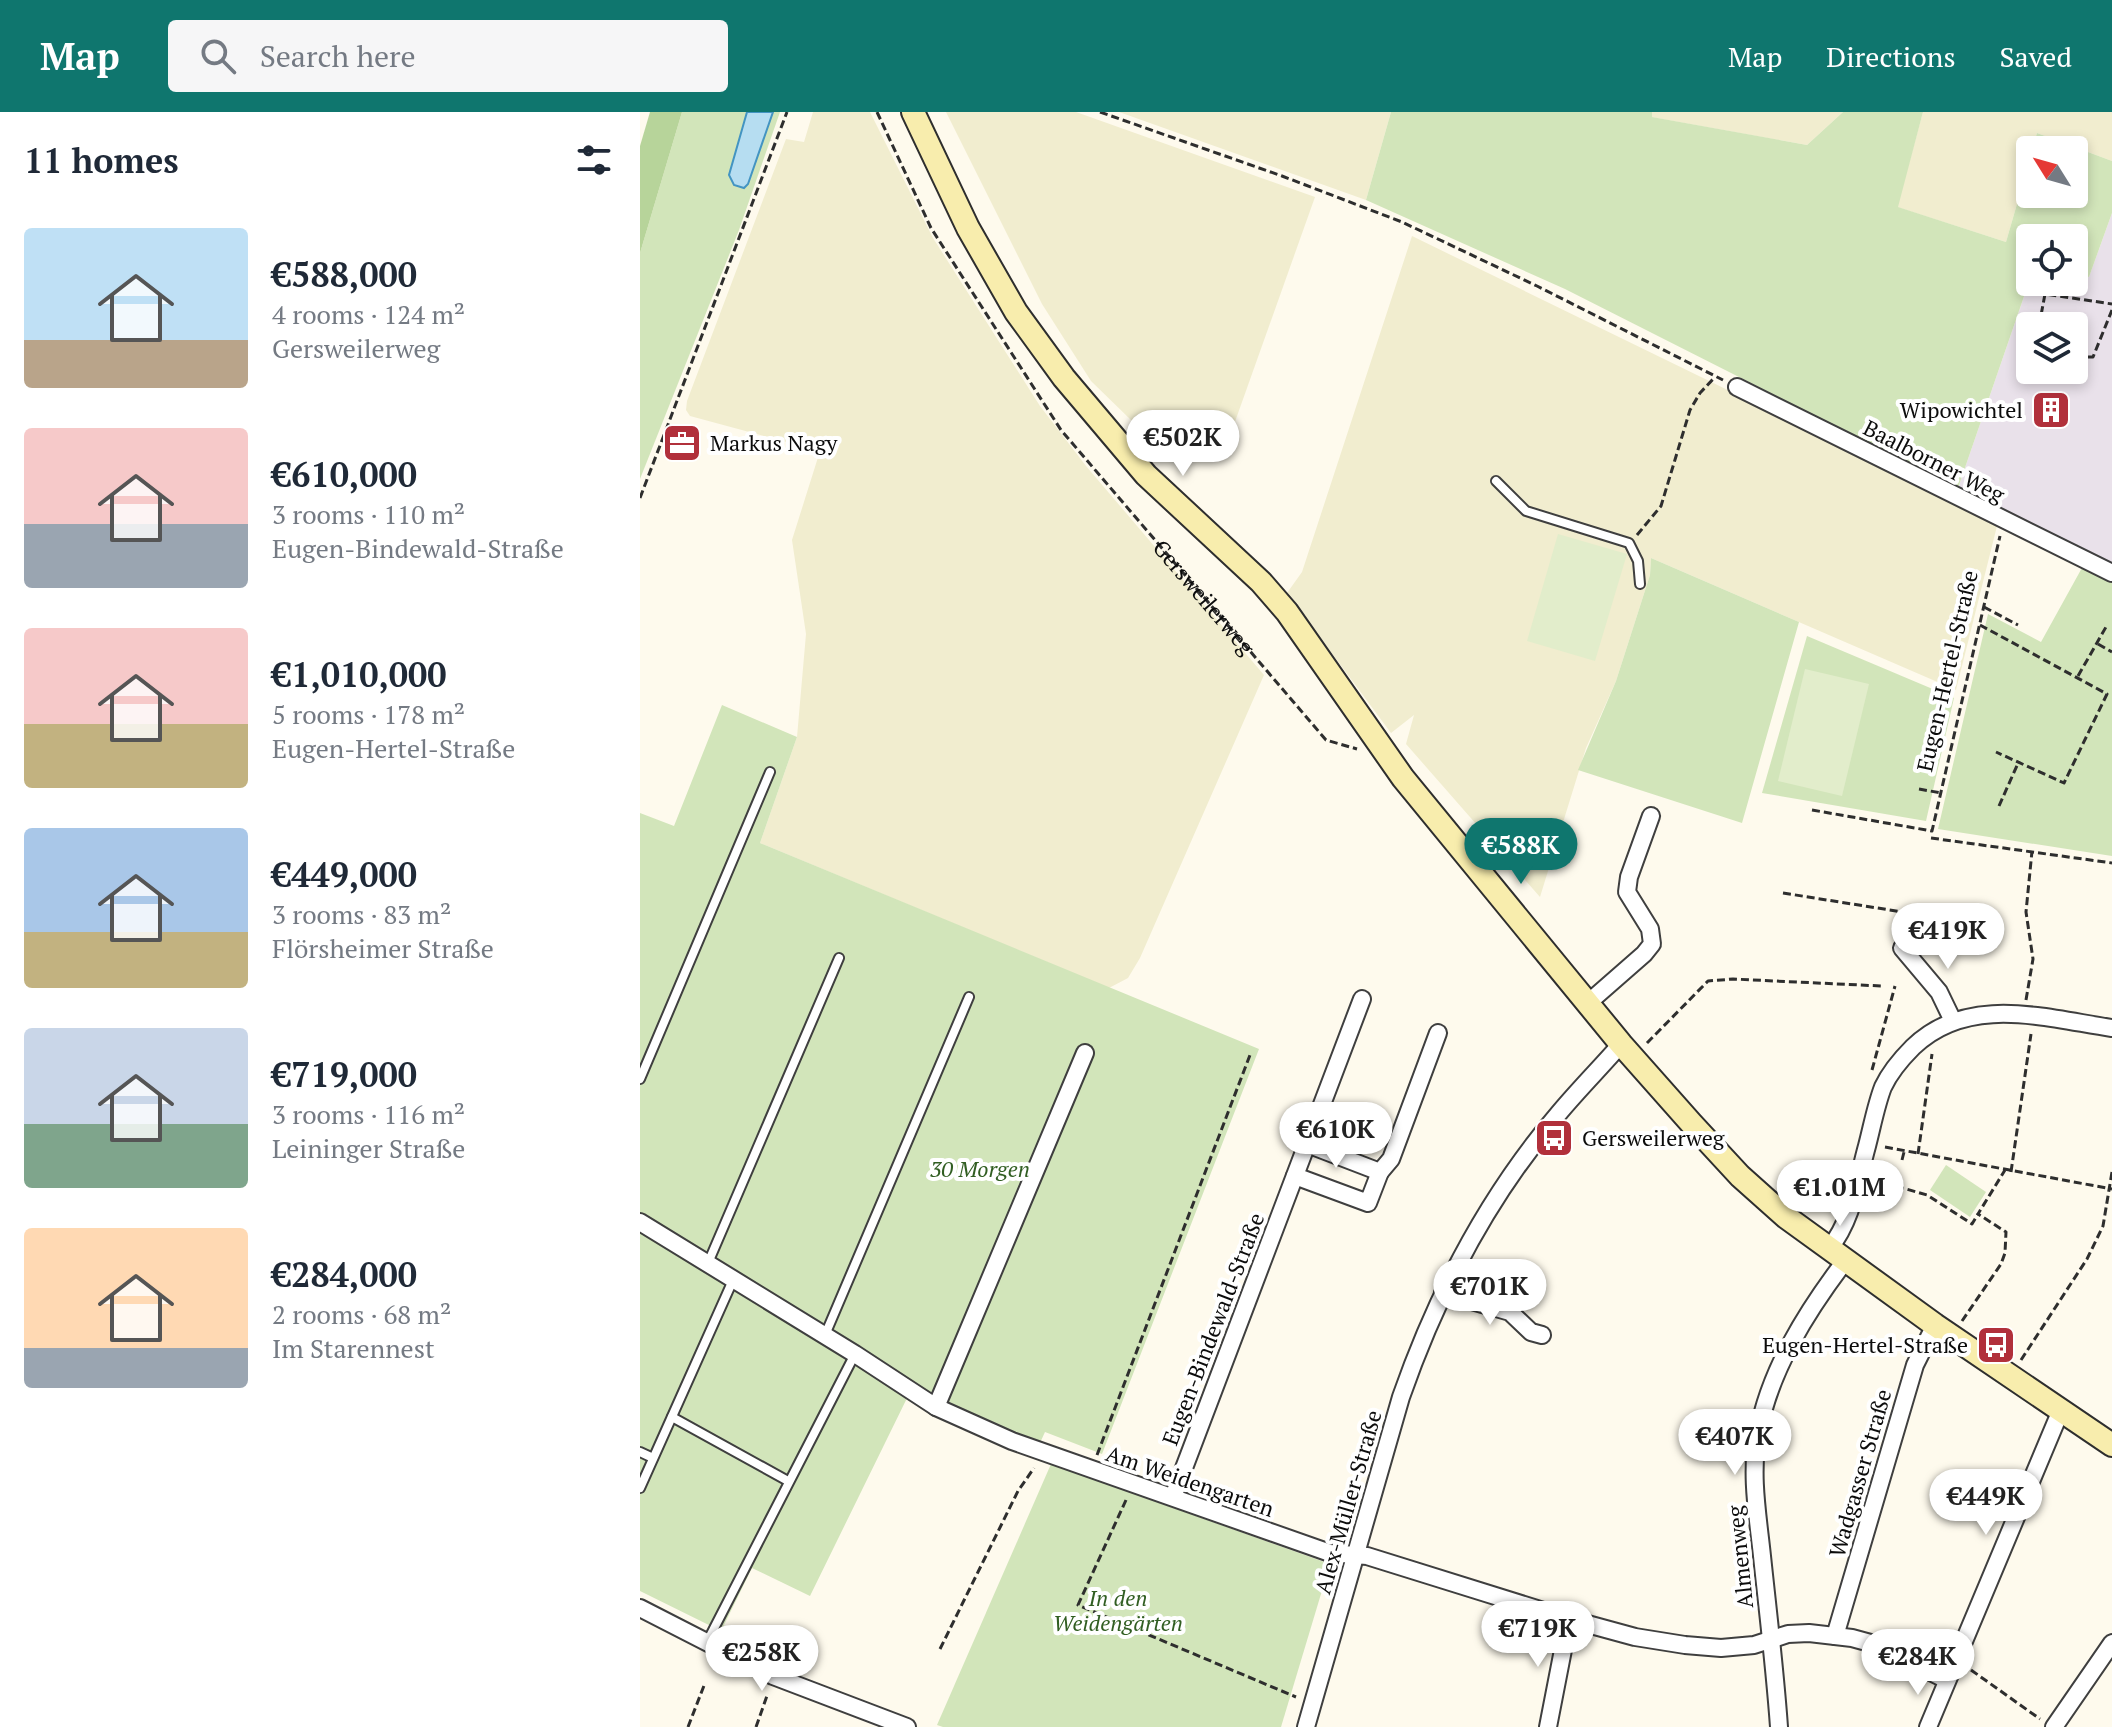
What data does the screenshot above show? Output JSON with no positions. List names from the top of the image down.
{
  "streets": {
    "street": [
      "Baalborner Weg",
      "Eugen-Bindewald-Straße",
      "Wadgasser Straße",
      "Am Weidengarten",
      "Alex-Müller-Straße",
      "Almenweg"
    ],
    "path": ["Gersweilerweg", "Eugen-Hertel-Straße"]
  },
  "crossings": [
    ["Baalborner Weg", "Eugen-Hertel-Straße"],
    ["Eugen-Bindewald-Straße", "Am Weidengarten"],
    ["Wadgasser Straße", "Am Weidengarten"],
    ["Am Weidengarten", "Alex-Müller-Straße"],
    ["Am Weidengarten", "Almenweg"]
  ],
  "parks": ["30 Morgen", "In den Weidengärten"],
  "places": {
    "building": ["Wipowichtel"],
    "office": ["Markus Nagy"],
    "bus stop": ["Gersweilerweg", "Eugen-Hertel-Straße"]
  },
  "north": "top left",
  "page": {
    "header": "Map",
    "search": "Search here",
    "nav": ["Map", "Directions", "Saved"],
    "heading": "11 homes",
    "list": [
      {
        "name": "€588,000",
        "note": "4 rooms · 124 m² · Gersweilerweg"
      },
      {
        "name": "€610,000",
        "note": "3 rooms · 110 m² · Eugen-Bindewald-Straße"
      },
      {
        "name": "€1,010,000",
        "note": "5 rooms · 178 m² · Eugen-Hertel-Straße"
      },
      {
        "name": "€449,000",
        "note": "3 rooms · 83 m² · Flörsheimer Straße"
      },
      {
        "name": "€719,000",
        "note": "3 rooms · 116 m² · Leininger Straße"
      },
      {
        "name": "€284,000",
        "note": "2 rooms · 68 m² · Im Starennest"
      }
    ],
    "price": [
      "€502K",
      "€588K",
      "€419K",
      "€610K",
      "€1.01M",
      "€701K",
      "€407K",
      "€449K",
      "€719K",
      "€258K",
      "€284K"
    ]
  }
}
